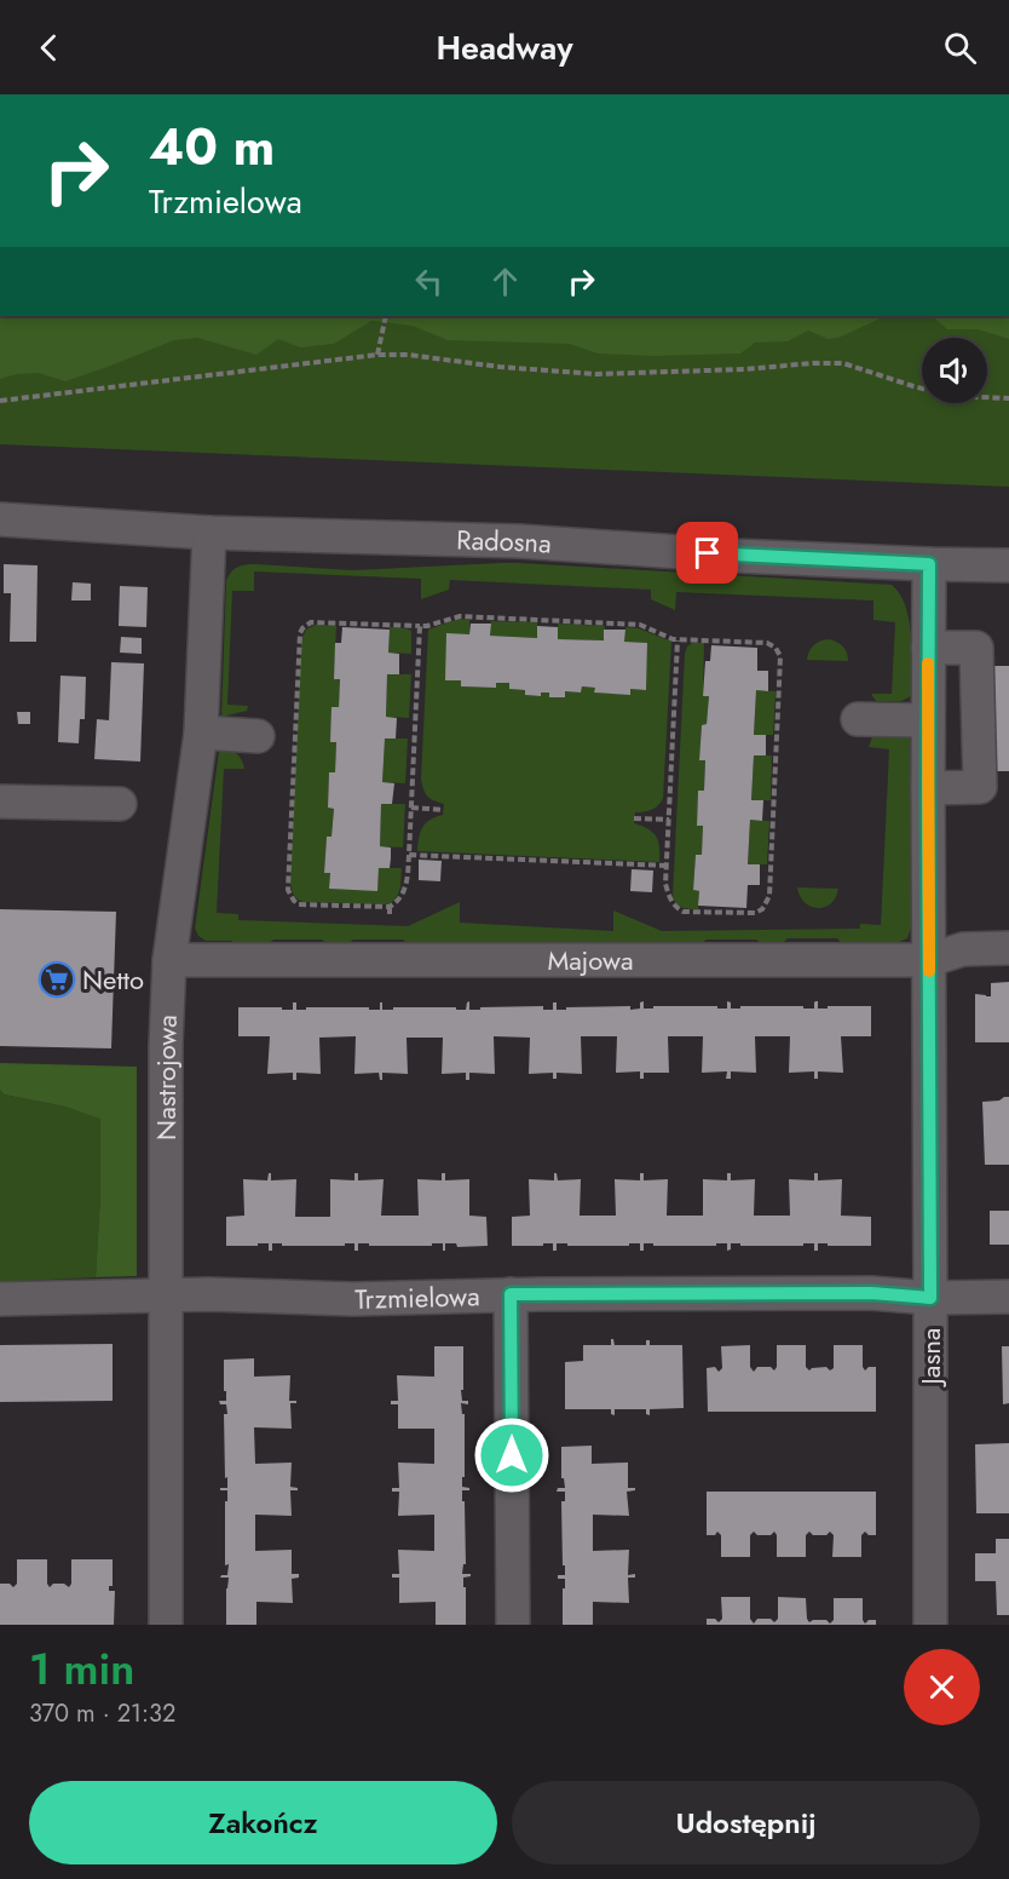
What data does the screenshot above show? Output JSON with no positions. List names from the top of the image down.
{
  "streets": {
    "street": [
      "Radosna",
      "Majowa",
      "Nastrojowa",
      "Trzmielowa",
      "Jasna"
    ]
  },
  "crossings": [
    ["Radosna", "Nastrojowa"],
    ["Radosna", "Jasna"],
    ["Majowa", "Nastrojowa"],
    ["Majowa", "Jasna"],
    ["Nastrojowa", "Trzmielowa"],
    ["Trzmielowa", "Jasna"]
  ],
  "places": {
    "supermarket": ["Netto"]
  },
  "page": {
    "header": "Headway",
    "turn": ["40 m", "Trzmielowa"],
    "heading": ["1 min", "370 m · 21:32"],
    "buttons": ["Zakończ", "Udostępnij"]
  }
}
